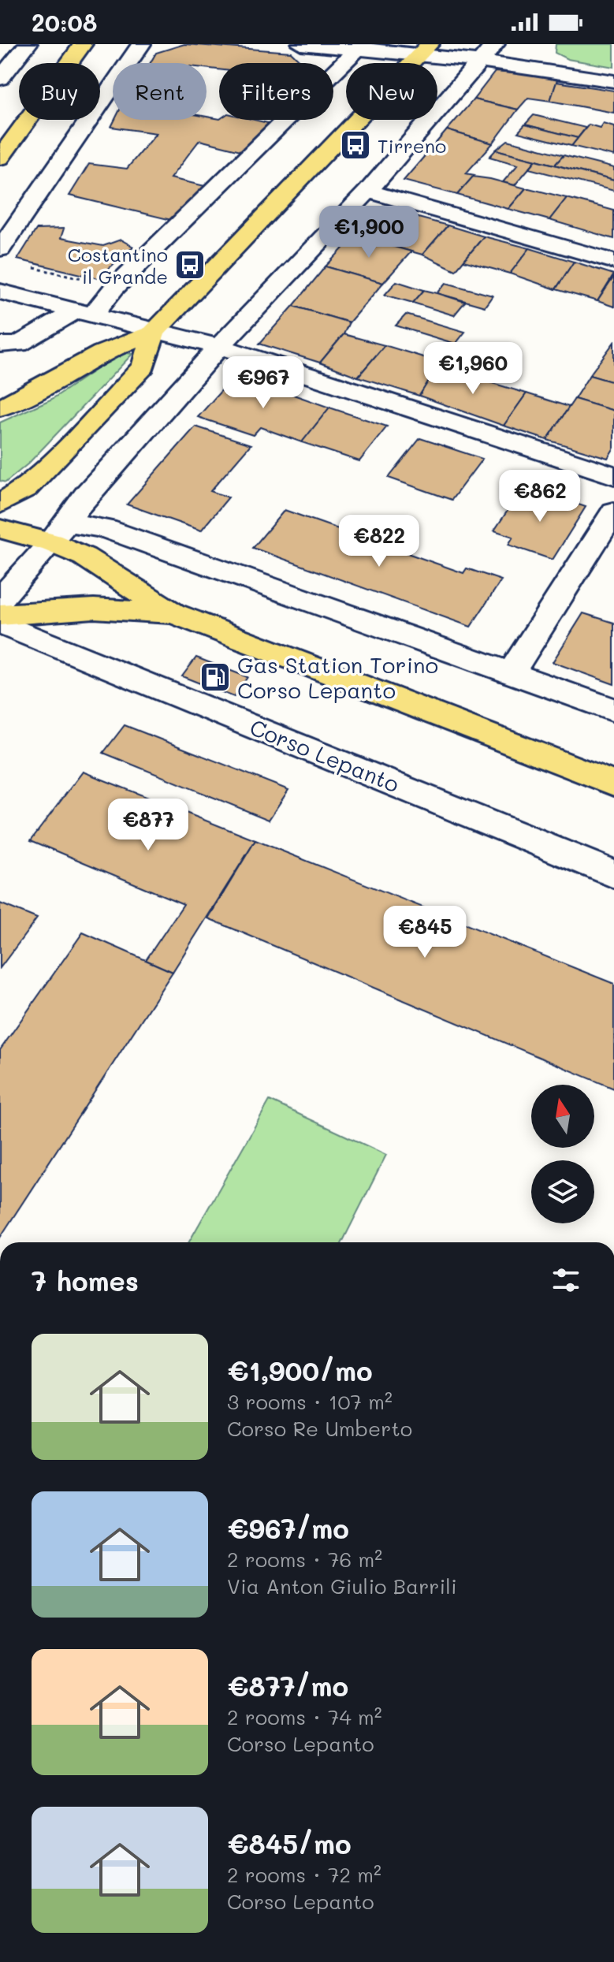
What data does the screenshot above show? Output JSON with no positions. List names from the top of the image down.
{
  "streets": {
    "street": ["Corso Lepanto"]
  },
  "places": {
    "bus stop": ["Tirreno", "Costantino il Grande"],
    "fuel station": ["Gas Station Torino Corso Lepanto"]
  },
  "north": "top",
  "page": {
    "status": "20:08",
    "chip": [
      "Buy",
      "Rent",
      "Filters",
      "New"
    ],
    "price": [
      "€1,900",
      "€1,960",
      "€967",
      "€862",
      "€822",
      "€877",
      "€845"
    ],
    "heading": "7 homes",
    "list": [
      {
        "name": "€1,900/mo",
        "note": "3 rooms · 107 m² · Corso Re Umberto"
      },
      {
        "name": "€967/mo",
        "note": "2 rooms · 76 m² · Via Anton Giulio Barrili"
      },
      {
        "name": "€877/mo",
        "note": "2 rooms · 74 m² · Corso Lepanto"
      },
      {
        "name": "€845/mo",
        "note": "2 rooms · 72 m² · Corso Lepanto"
      }
    ]
  }
}
